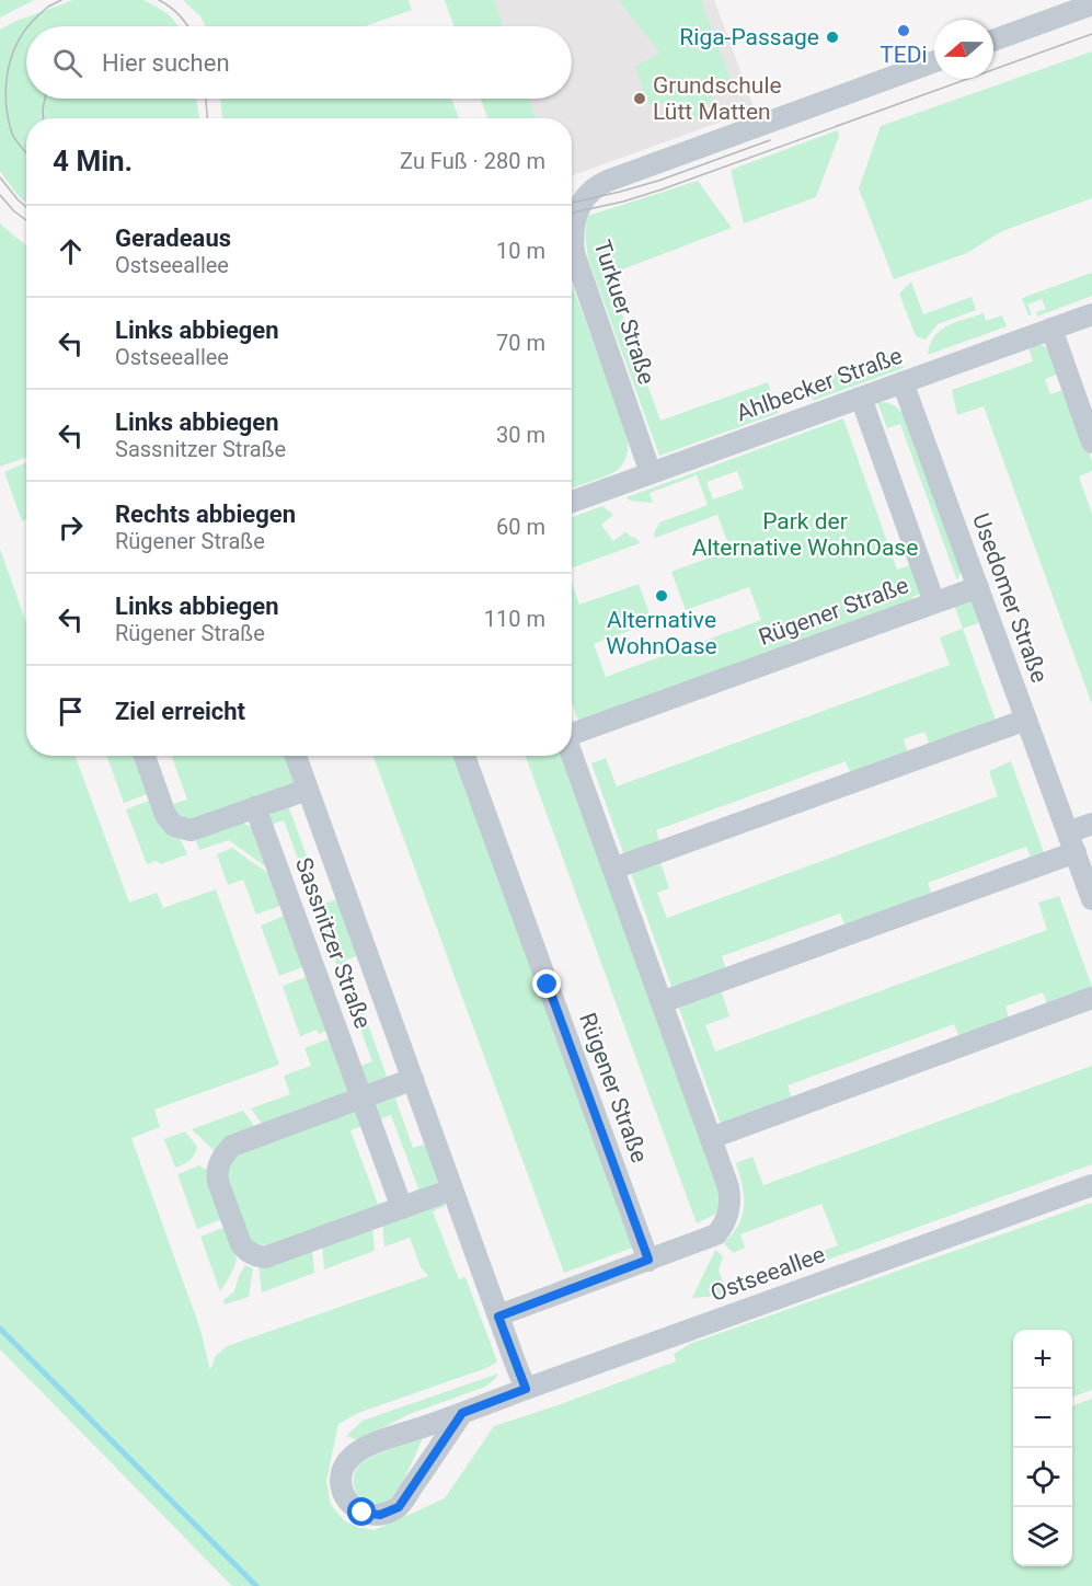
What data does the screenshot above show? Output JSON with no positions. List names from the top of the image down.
{
  "streets": {
    "street": [
      "Turkuer Straße",
      "Ahlbecker Straße",
      "Usedomer Straße",
      "Rügener Straße",
      "Sassnitzer Straße",
      "Ostseeallee"
    ]
  },
  "crossings": [
    ["Turkuer Straße", "Ahlbecker Straße"],
    ["Ahlbecker Straße", "Usedomer Straße"],
    ["Ahlbecker Straße", "Rügener Straße"],
    ["Usedomer Straße", "Rügener Straße"],
    ["Rügener Straße", "Sassnitzer Straße"],
    ["Sassnitzer Straße", "Ostseeallee"]
  ],
  "parks": ["Park der Alternative WohnOase"],
  "places": [
    "TEDi",
    "Riga-Passage",
    "Grundschule Lütt Matten",
    "Alternative WohnOase"
  ],
  "north": "left",
  "page": {
    "search": "Hier suchen",
    "heading": ["4 Min.", "Zu Fuß · 280 m"],
    "list": [
      ["Geradeaus", "Ostseeallee", "10 m"],
      ["Links abbiegen", "Ostseeallee", "70 m"],
      ["Links abbiegen", "Sassnitzer Straße", "30 m"],
      ["Rechts abbiegen", "Rügener Straße", "60 m"],
      ["Links abbiegen", "Rügener Straße", "110 m"],
      "Ziel erreicht"
    ],
    "map_buttons": ["+", "−"]
  }
}
